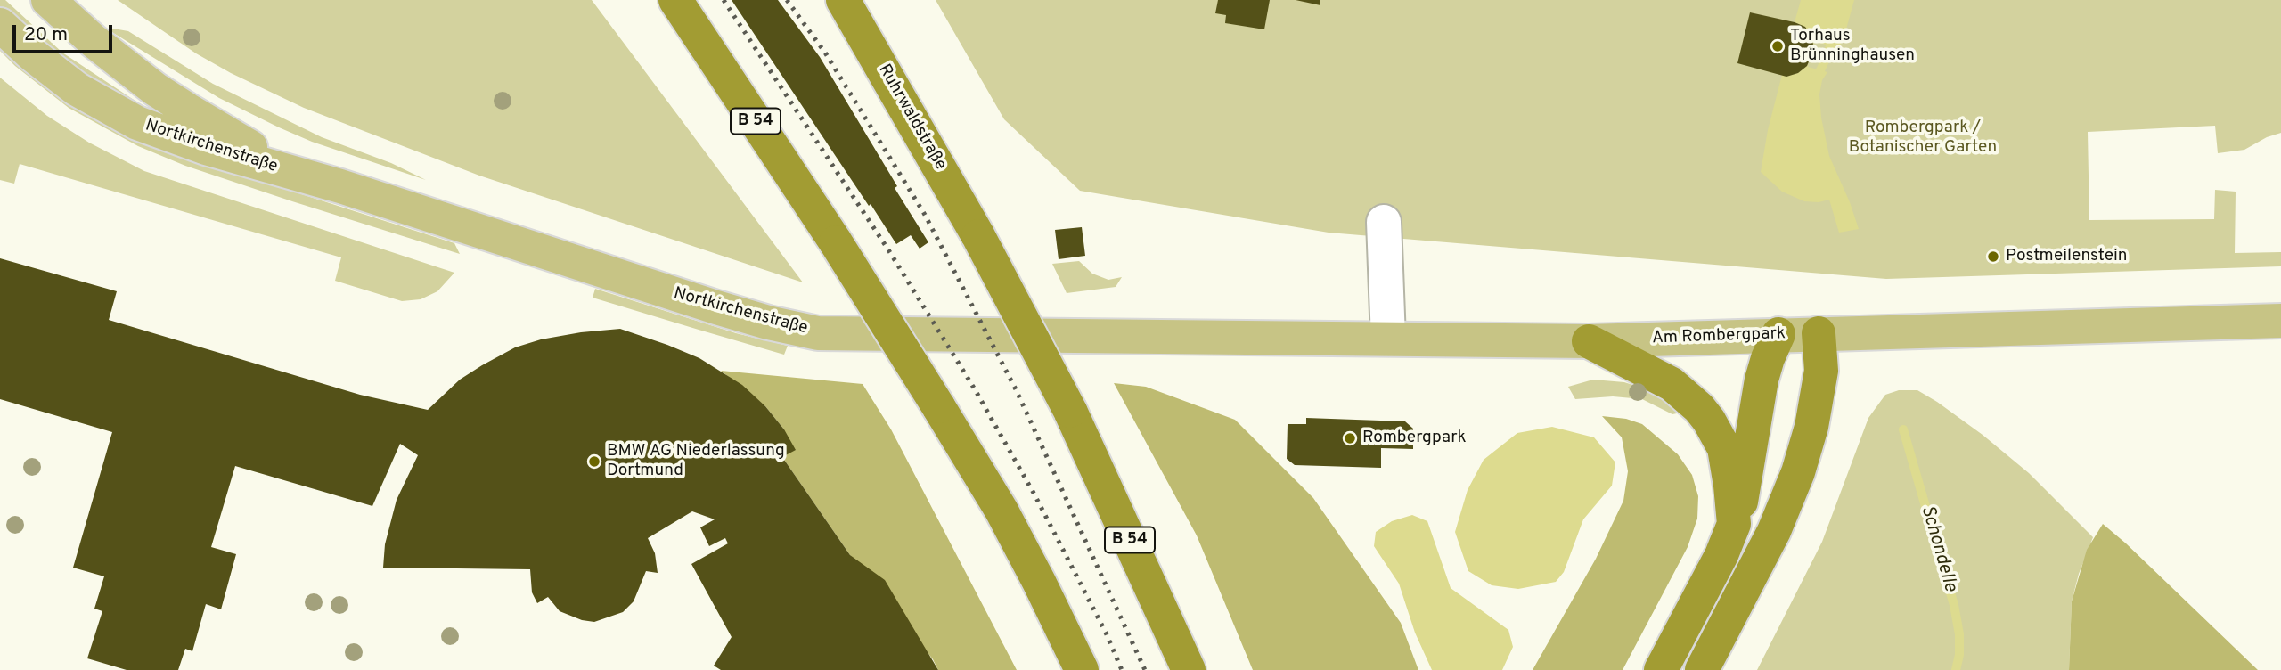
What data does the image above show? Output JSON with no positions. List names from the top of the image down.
{
  "streets": {
    "highway": ["Ruhrwaldstraße", "B 54"],
    "main road": ["Nortkirchenstraße", "Am Rombergpark"]
  },
  "crossings": [
    ["Nortkirchenstraße", "Am Rombergpark"]
  ],
  "water": ["Schondelle"],
  "parks": ["Rombergpark / Botanischer Garten"],
  "places": [
    "Torhaus Brünninghausen",
    "Postmeilenstein",
    "Rombergpark",
    "BMW AG Niederlassung Dortmund"
  ],
  "scale_bar": "20 m"
}
